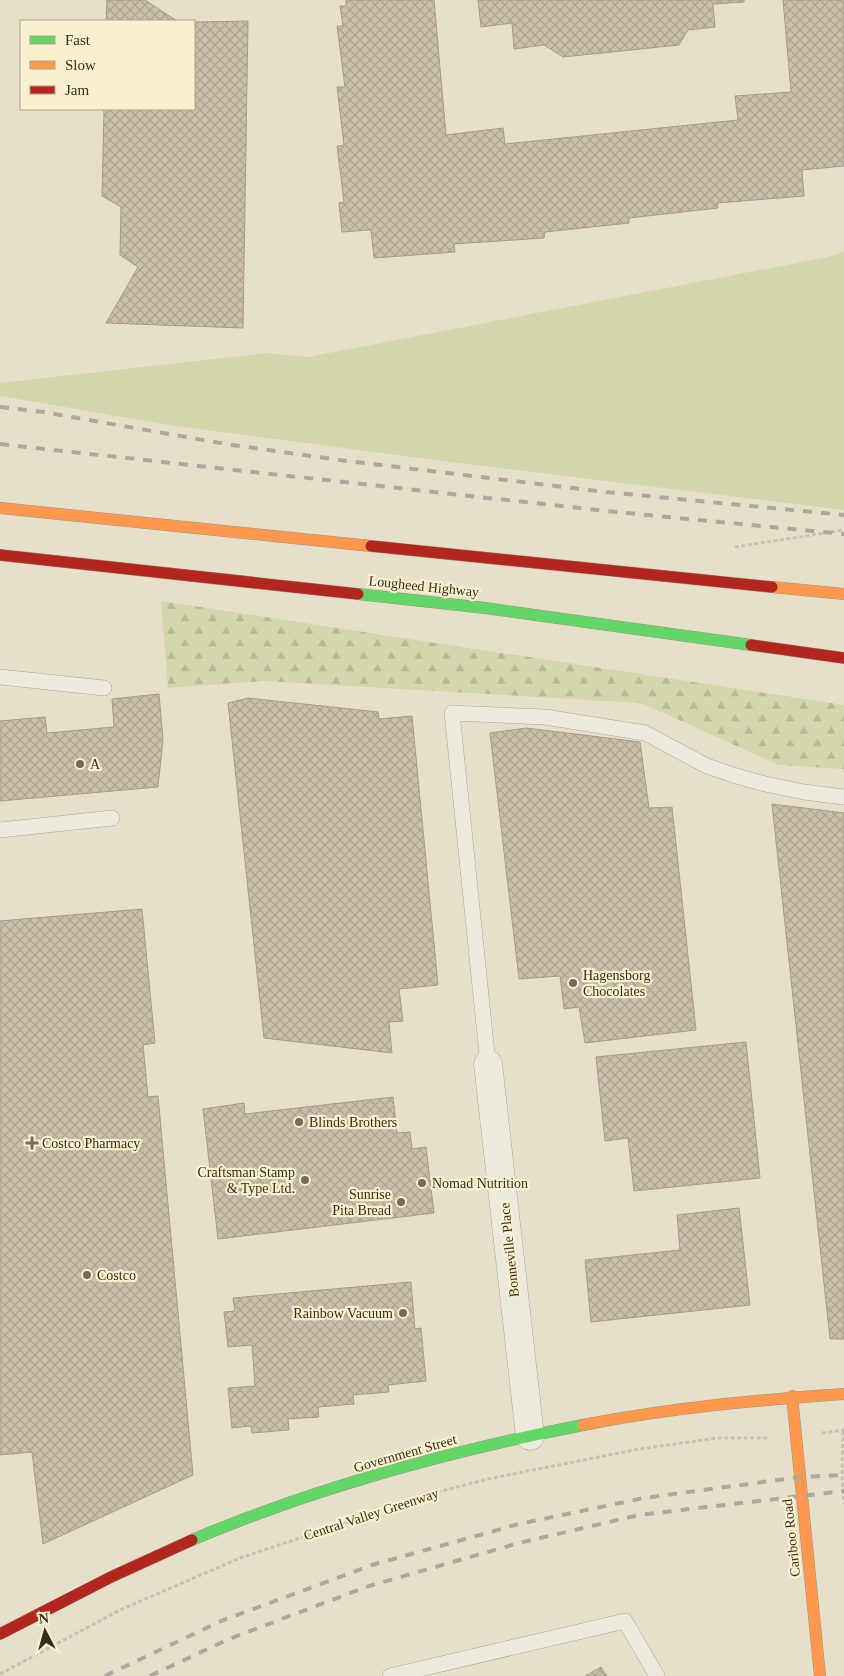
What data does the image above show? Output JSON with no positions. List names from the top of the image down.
{
  "streets": {
    "main road": ["Lougheed Highway", "Government Street", "Cariboo Road"],
    "street": ["Bonneville Place"],
    "path": ["Central Valley Greenway"]
  },
  "crossings": [
    ["Bonneville Place", "Government Street"],
    ["Government Street", "Cariboo Road"]
  ],
  "places": {
    "other": [
      "A",
      "Hagensborg Chocolates",
      "Blinds Brothers",
      "Craftsman Stamp & Type Ltd.",
      "Nomad Nutrition",
      "Sunrise Pita Bread",
      "Costco",
      "Rainbow Vacuum"
    ],
    "health": ["Costco Pharmacy"]
  },
  "legend": ["Fast", "Slow", "Jam"],
  "north": "top"
}
